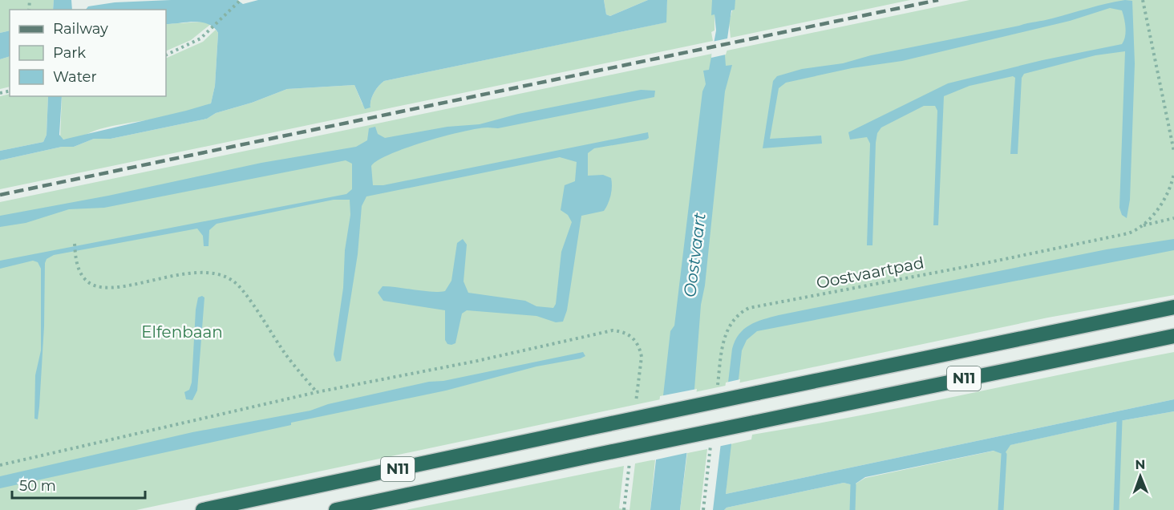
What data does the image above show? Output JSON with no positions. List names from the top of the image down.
{
  "streets": {
    "highway": ["N11"],
    "path": ["Oostvaartpad"]
  },
  "water": ["Oostvaart"],
  "parks": ["Elfenbaan"],
  "legend": ["Railway", "Park", "Water"],
  "scale_bar": "50 m",
  "north": "top"
}
